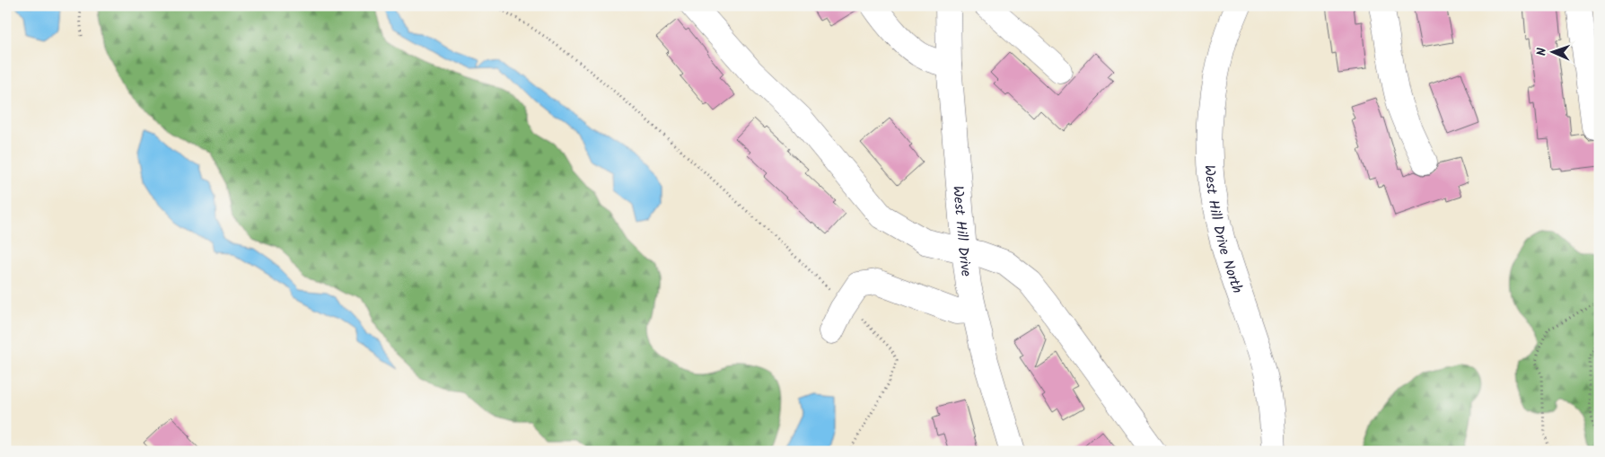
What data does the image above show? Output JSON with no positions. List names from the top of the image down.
{
  "streets": {
    "street": ["West Hill Drive North", "West Hill Drive"]
  },
  "north": "left"
}
